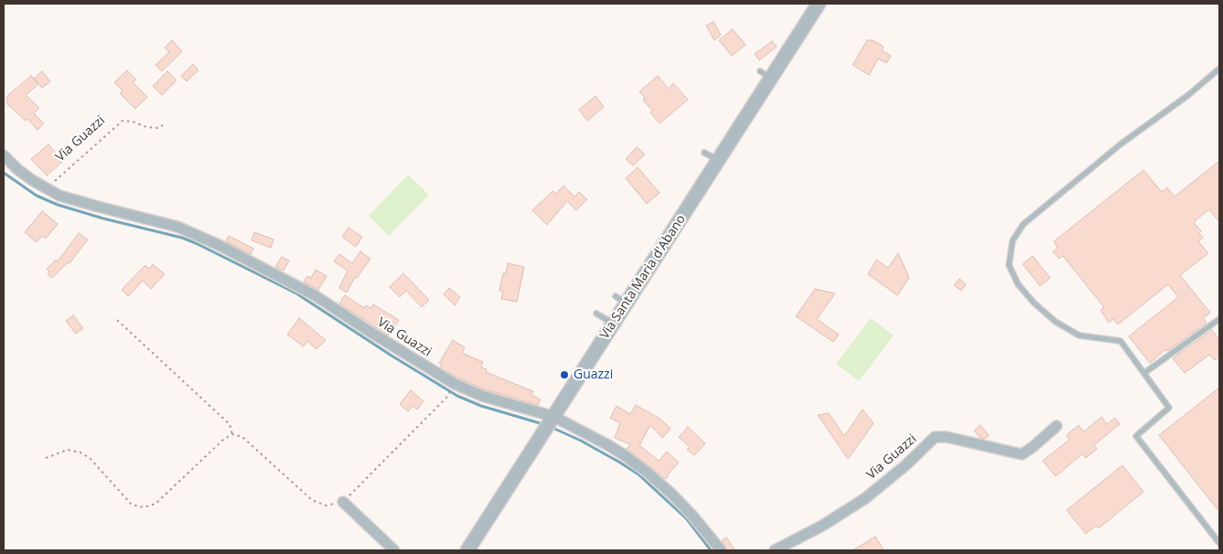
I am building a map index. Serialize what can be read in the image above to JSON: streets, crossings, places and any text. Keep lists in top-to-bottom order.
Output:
{
  "streets": {
    "street": ["Via Guazzi", "Via Santa Maria d'Abano"]
  },
  "crossings": [
    ["Via Guazzi", "Via Santa Maria d'Abano"]
  ],
  "places": ["Guazzi"]
}
